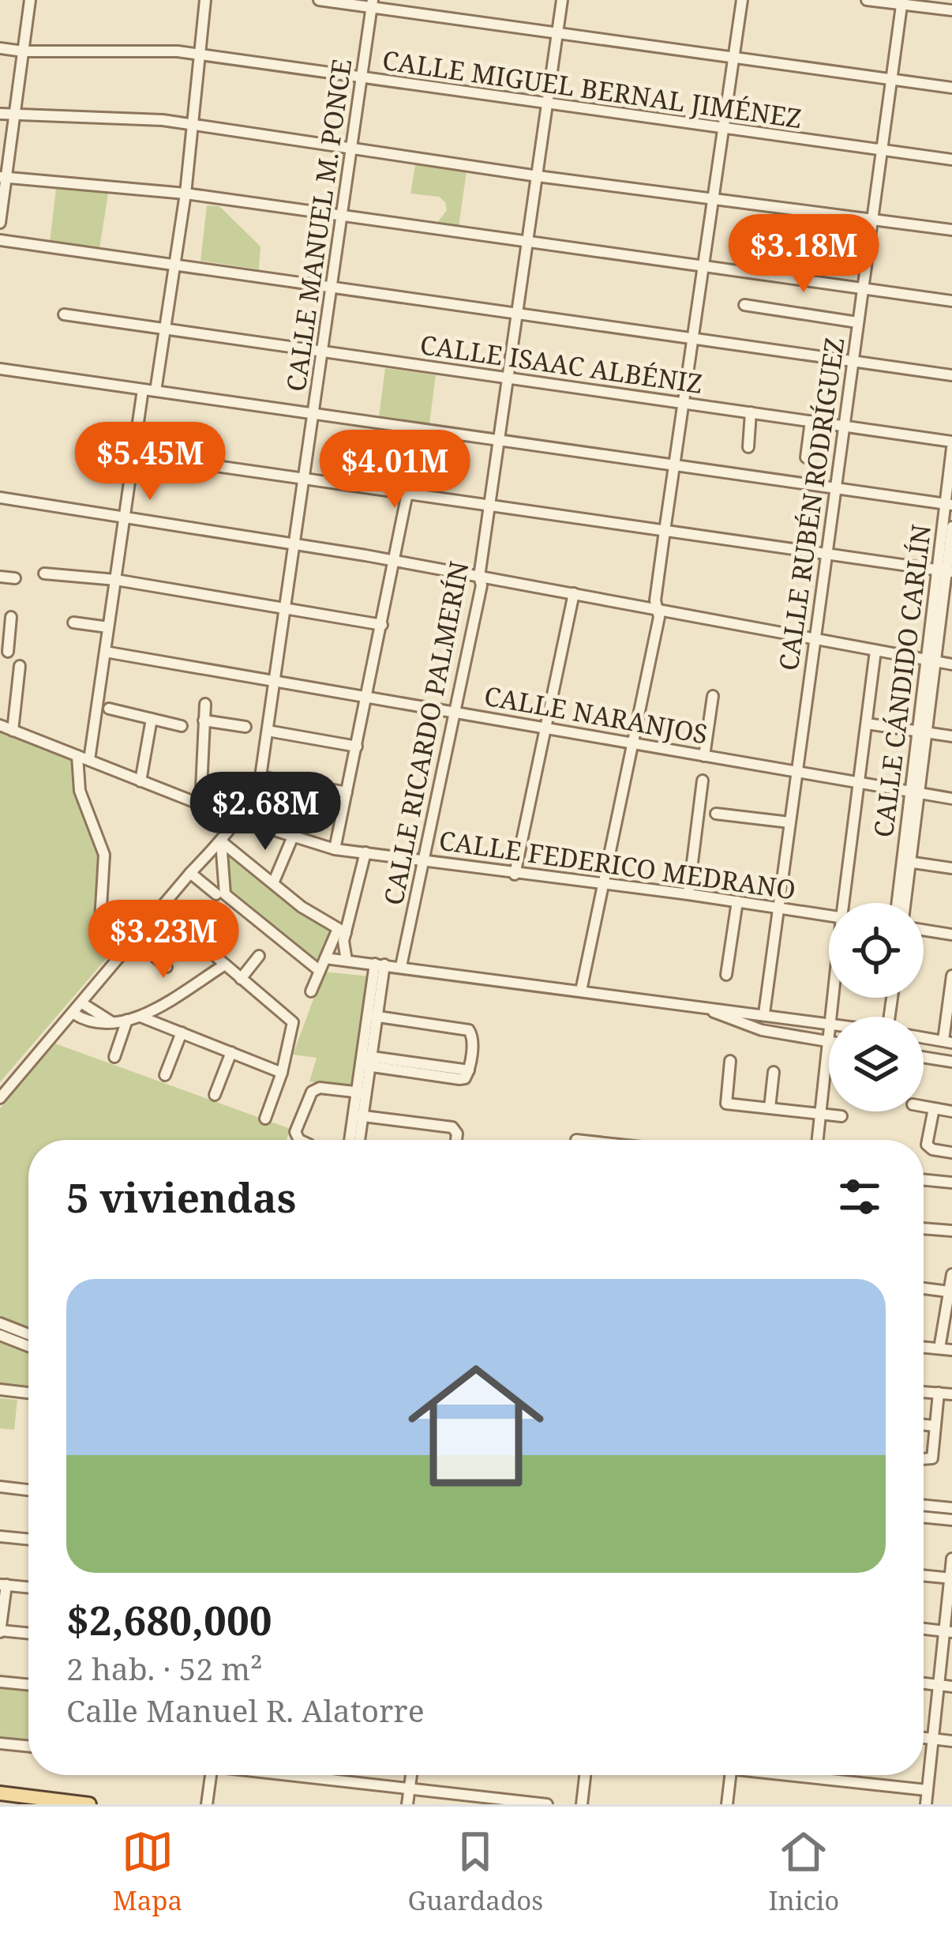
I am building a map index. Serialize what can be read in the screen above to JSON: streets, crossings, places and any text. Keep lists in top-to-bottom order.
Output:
{
  "streets": {
    "street": [
      "CALLE MIGUEL BERNAL JIMÉNEZ",
      "CALLE MANUEL M. PONCE",
      "CALLE ISAAC ALBÉNIZ",
      "CALLE RUBÉN RODRÍGUEZ",
      "CALLE CÁNDIDO CARLÍN",
      "CALLE NARANJOS",
      "CALLE RICARDO PALMERÍN",
      "CALLE FEDERICO MEDRANO"
    ]
  },
  "crossings": [
    ["CALLE MIGUEL BERNAL JIMÉNEZ", "CALLE MANUEL M. PONCE"],
    ["CALLE MIGUEL BERNAL JIMÉNEZ", "CALLE RUBÉN RODRÍGUEZ"],
    ["CALLE MIGUEL BERNAL JIMÉNEZ", "CALLE RICARDO PALMERÍN"],
    ["CALLE MANUEL M. PONCE", "CALLE ISAAC ALBÉNIZ"],
    ["CALLE MANUEL M. PONCE", "CALLE NARANJOS"],
    ["CALLE MANUEL M. PONCE", "CALLE FEDERICO MEDRANO"],
    ["CALLE ISAAC ALBÉNIZ", "CALLE RUBÉN RODRÍGUEZ"],
    ["CALLE ISAAC ALBÉNIZ", "CALLE CÁNDIDO CARLÍN"],
    ["CALLE ISAAC ALBÉNIZ", "CALLE RICARDO PALMERÍN"],
    ["CALLE RUBÉN RODRÍGUEZ", "CALLE NARANJOS"],
    ["CALLE RUBÉN RODRÍGUEZ", "CALLE FEDERICO MEDRANO"],
    ["CALLE CÁNDIDO CARLÍN", "CALLE NARANJOS"],
    ["CALLE NARANJOS", "CALLE RICARDO PALMERÍN"],
    ["CALLE RICARDO PALMERÍN", "CALLE FEDERICO MEDRANO"]
  ],
  "page": {
    "price": [
      "$3.18M",
      "$5.45M",
      "$4.01M",
      "$2.68M",
      "$3.23M"
    ],
    "heading": "5 viviendas",
    "list": [
      {
        "name": "$2,680,000",
        "note": "2 hab. · 52 m² · Calle Manuel R. Alatorre"
      }
    ],
    "tabs": ["Mapa", "Guardados", "Inicio"]
  }
}
